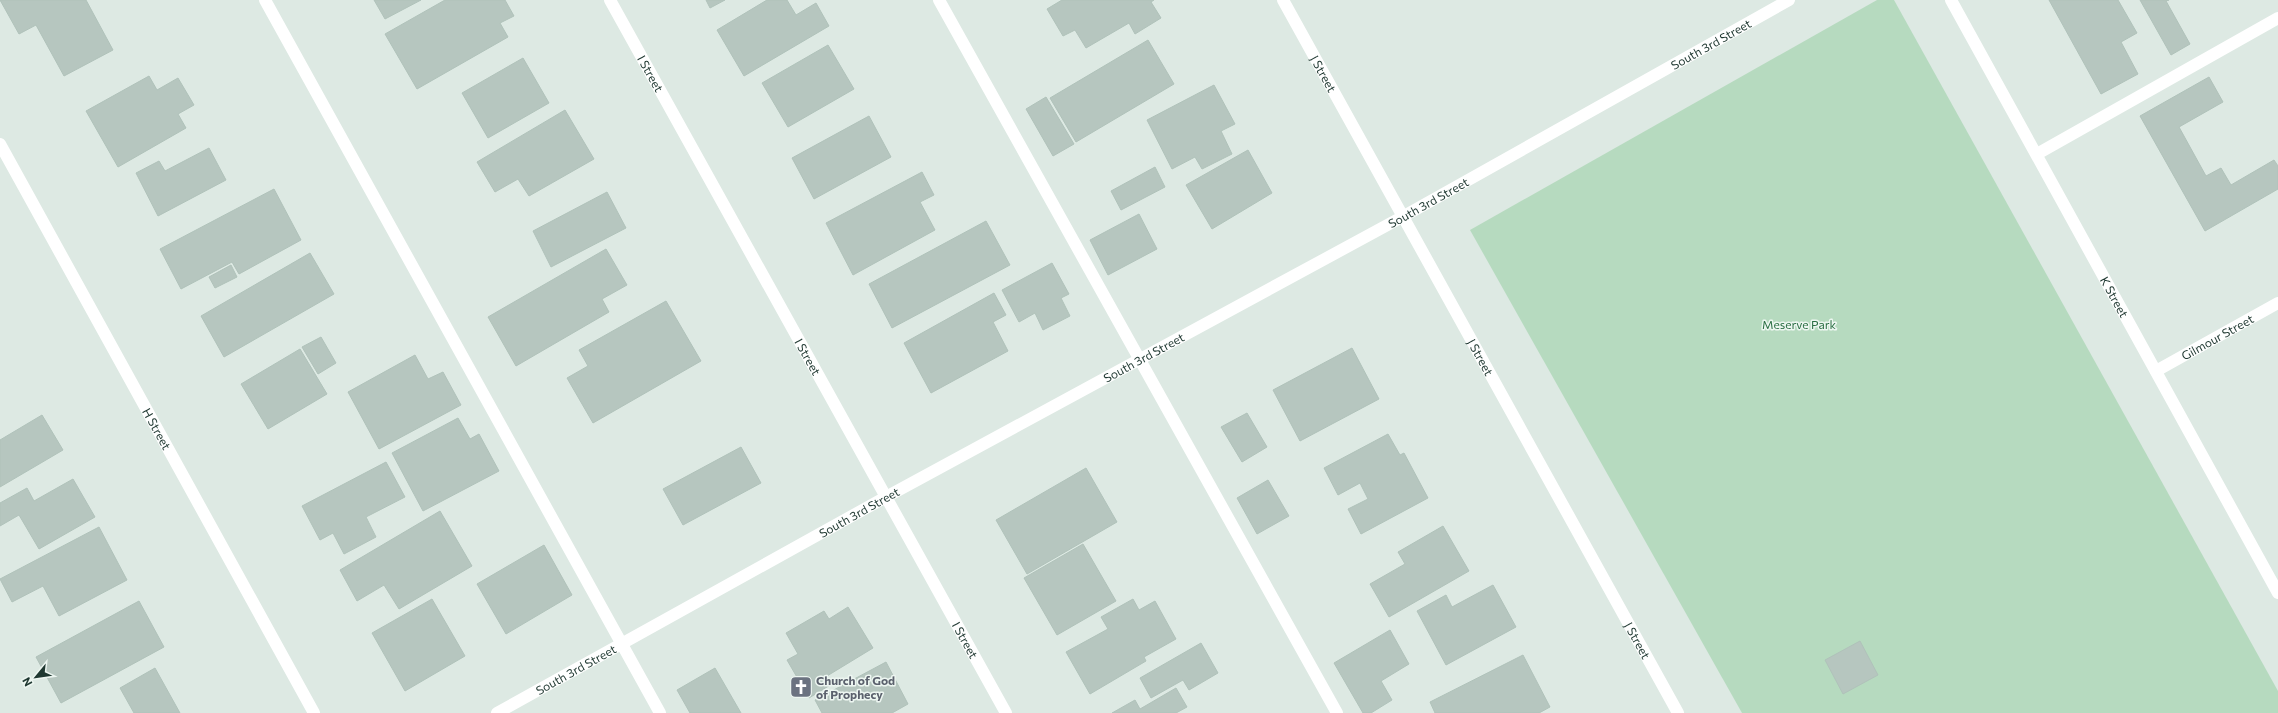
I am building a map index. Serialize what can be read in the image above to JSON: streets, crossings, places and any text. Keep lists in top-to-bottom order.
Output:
{
  "streets": {
    "street": [
      "South 3rd Street",
      "I Street",
      "J Street",
      "K Street",
      "Gilmour Street",
      "H Street"
    ]
  },
  "crossings": [
    ["South 3rd Street", "I Street"],
    ["South 3rd Street", "J Street"],
    ["K Street", "Gilmour Street"]
  ],
  "parks": ["Meserve Park"],
  "places": {
    "church": ["Church of God of Prophecy"]
  },
  "north": "bottom left"
}
